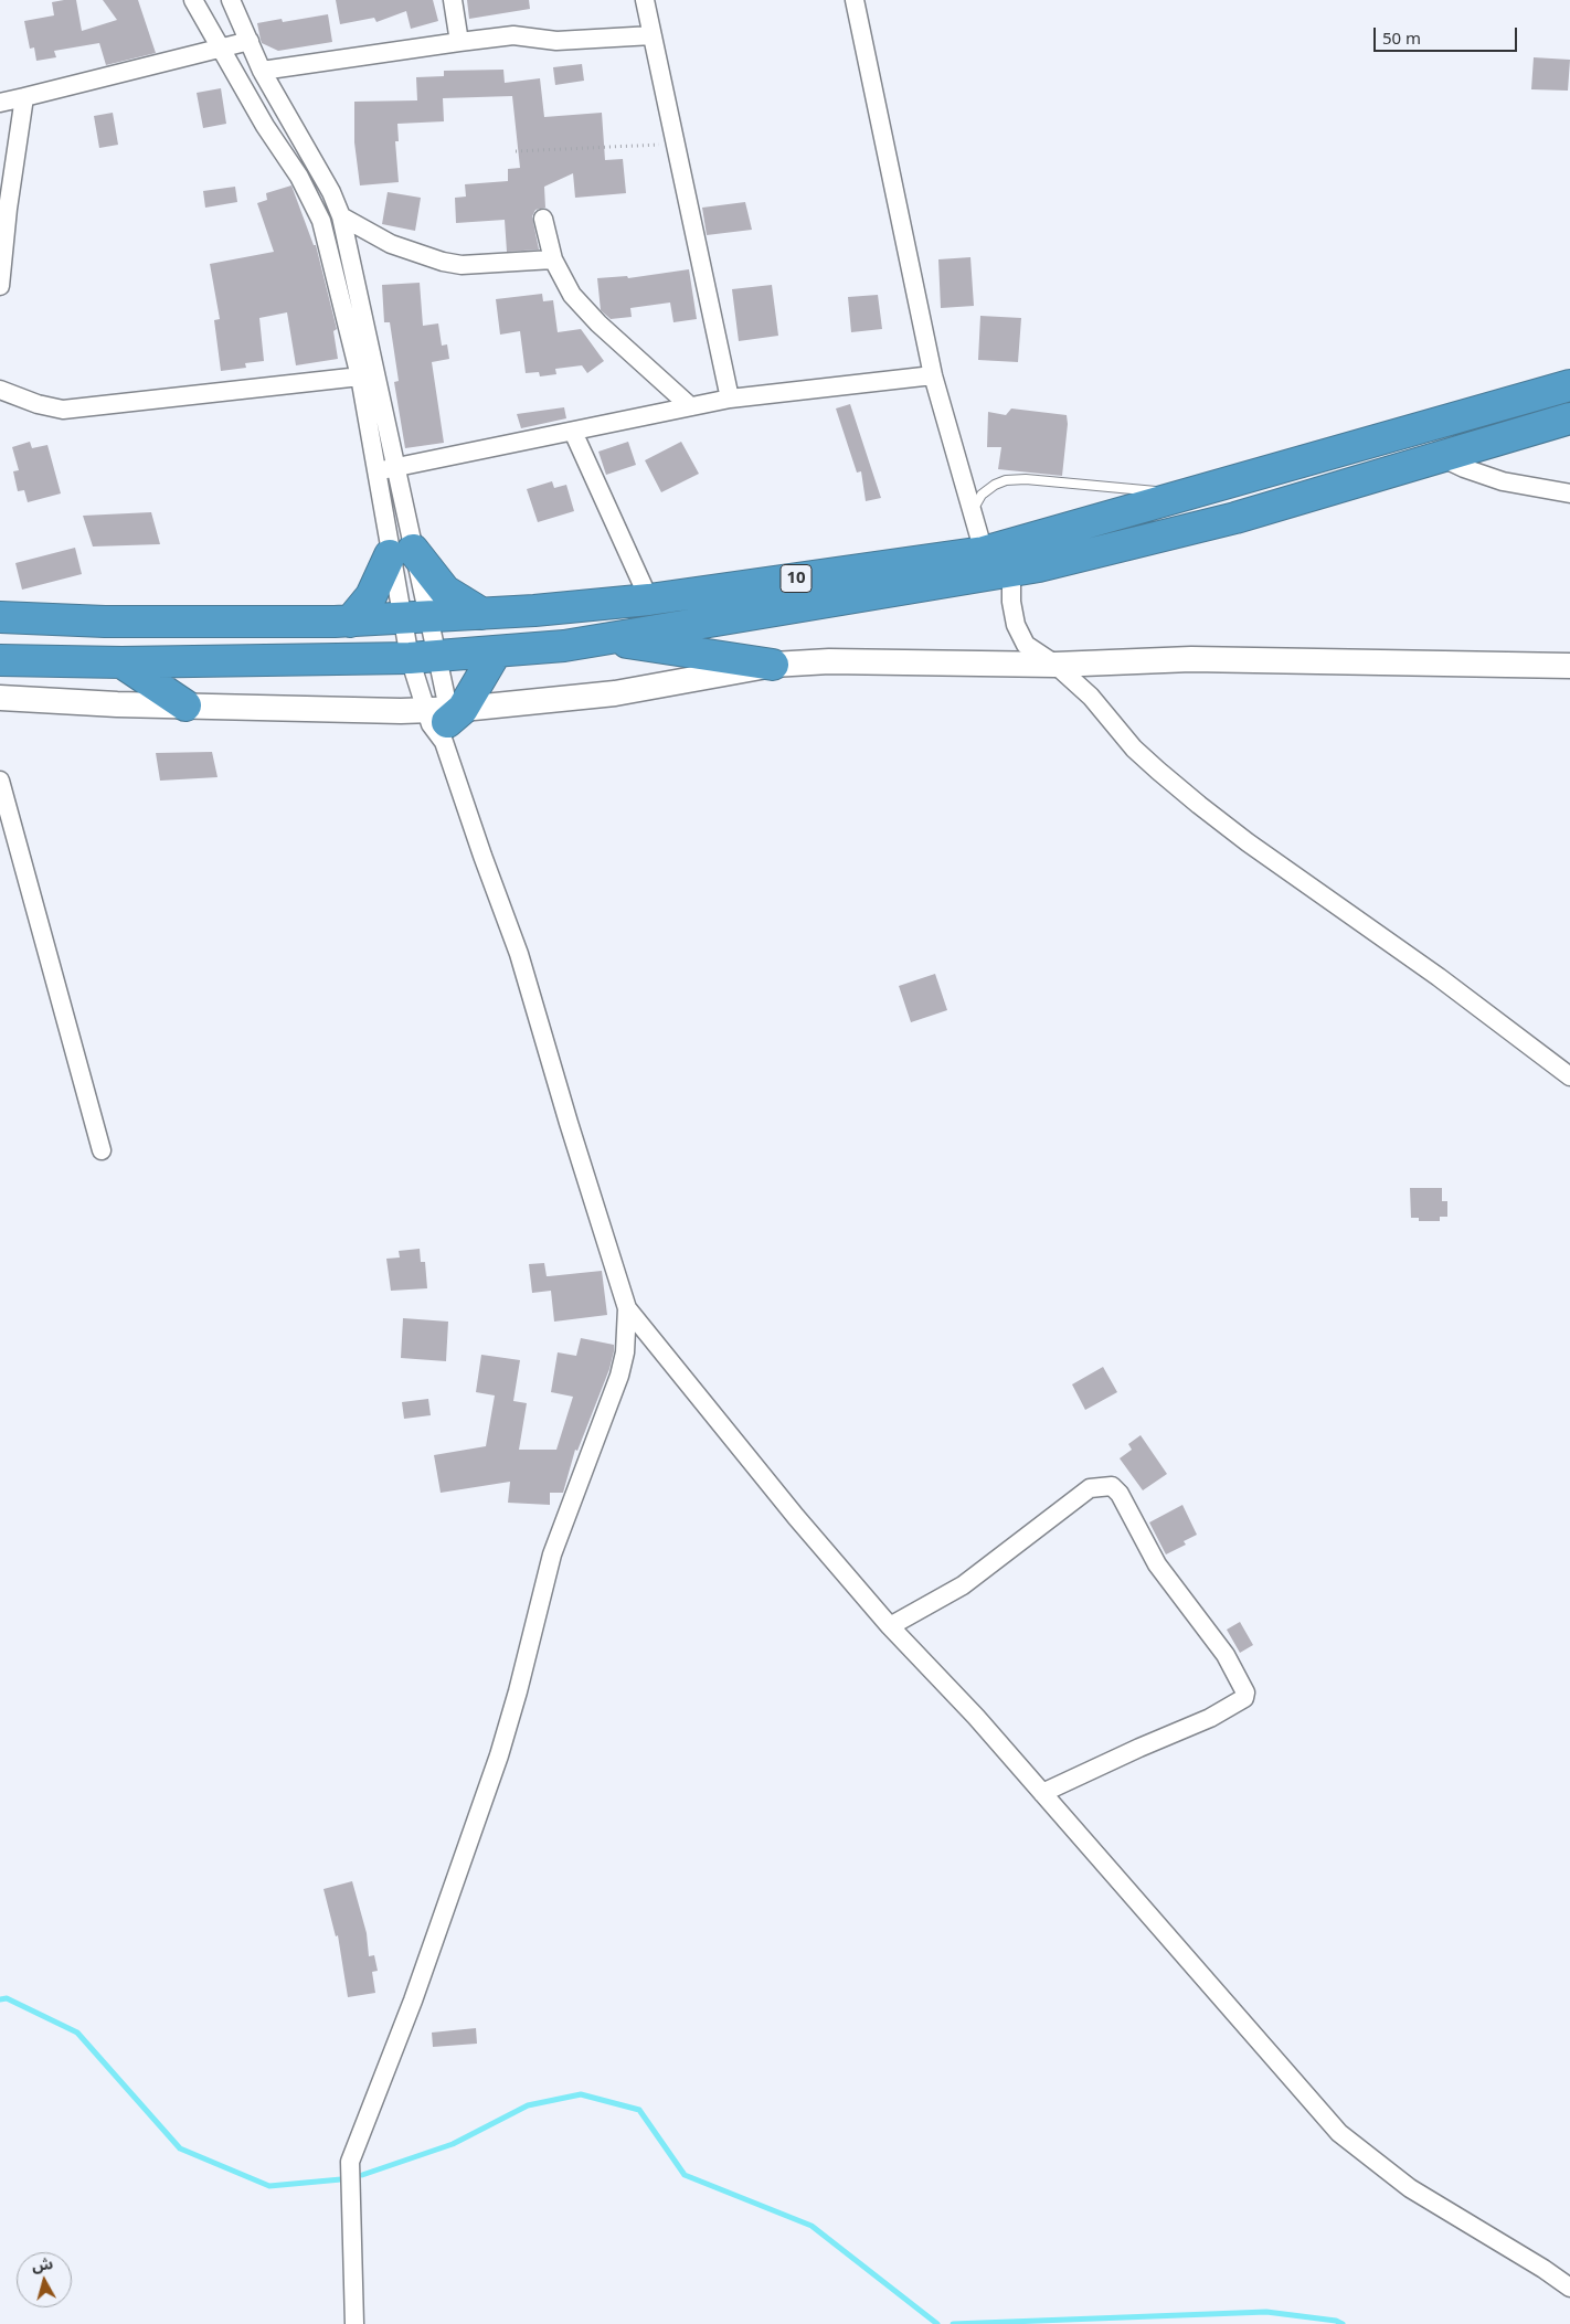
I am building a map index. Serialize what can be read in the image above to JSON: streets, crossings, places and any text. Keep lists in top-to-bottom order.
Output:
{
  "streets": {
    "highway": ["10"]
  },
  "scale_bar": "50 m",
  "north": "top"
}
